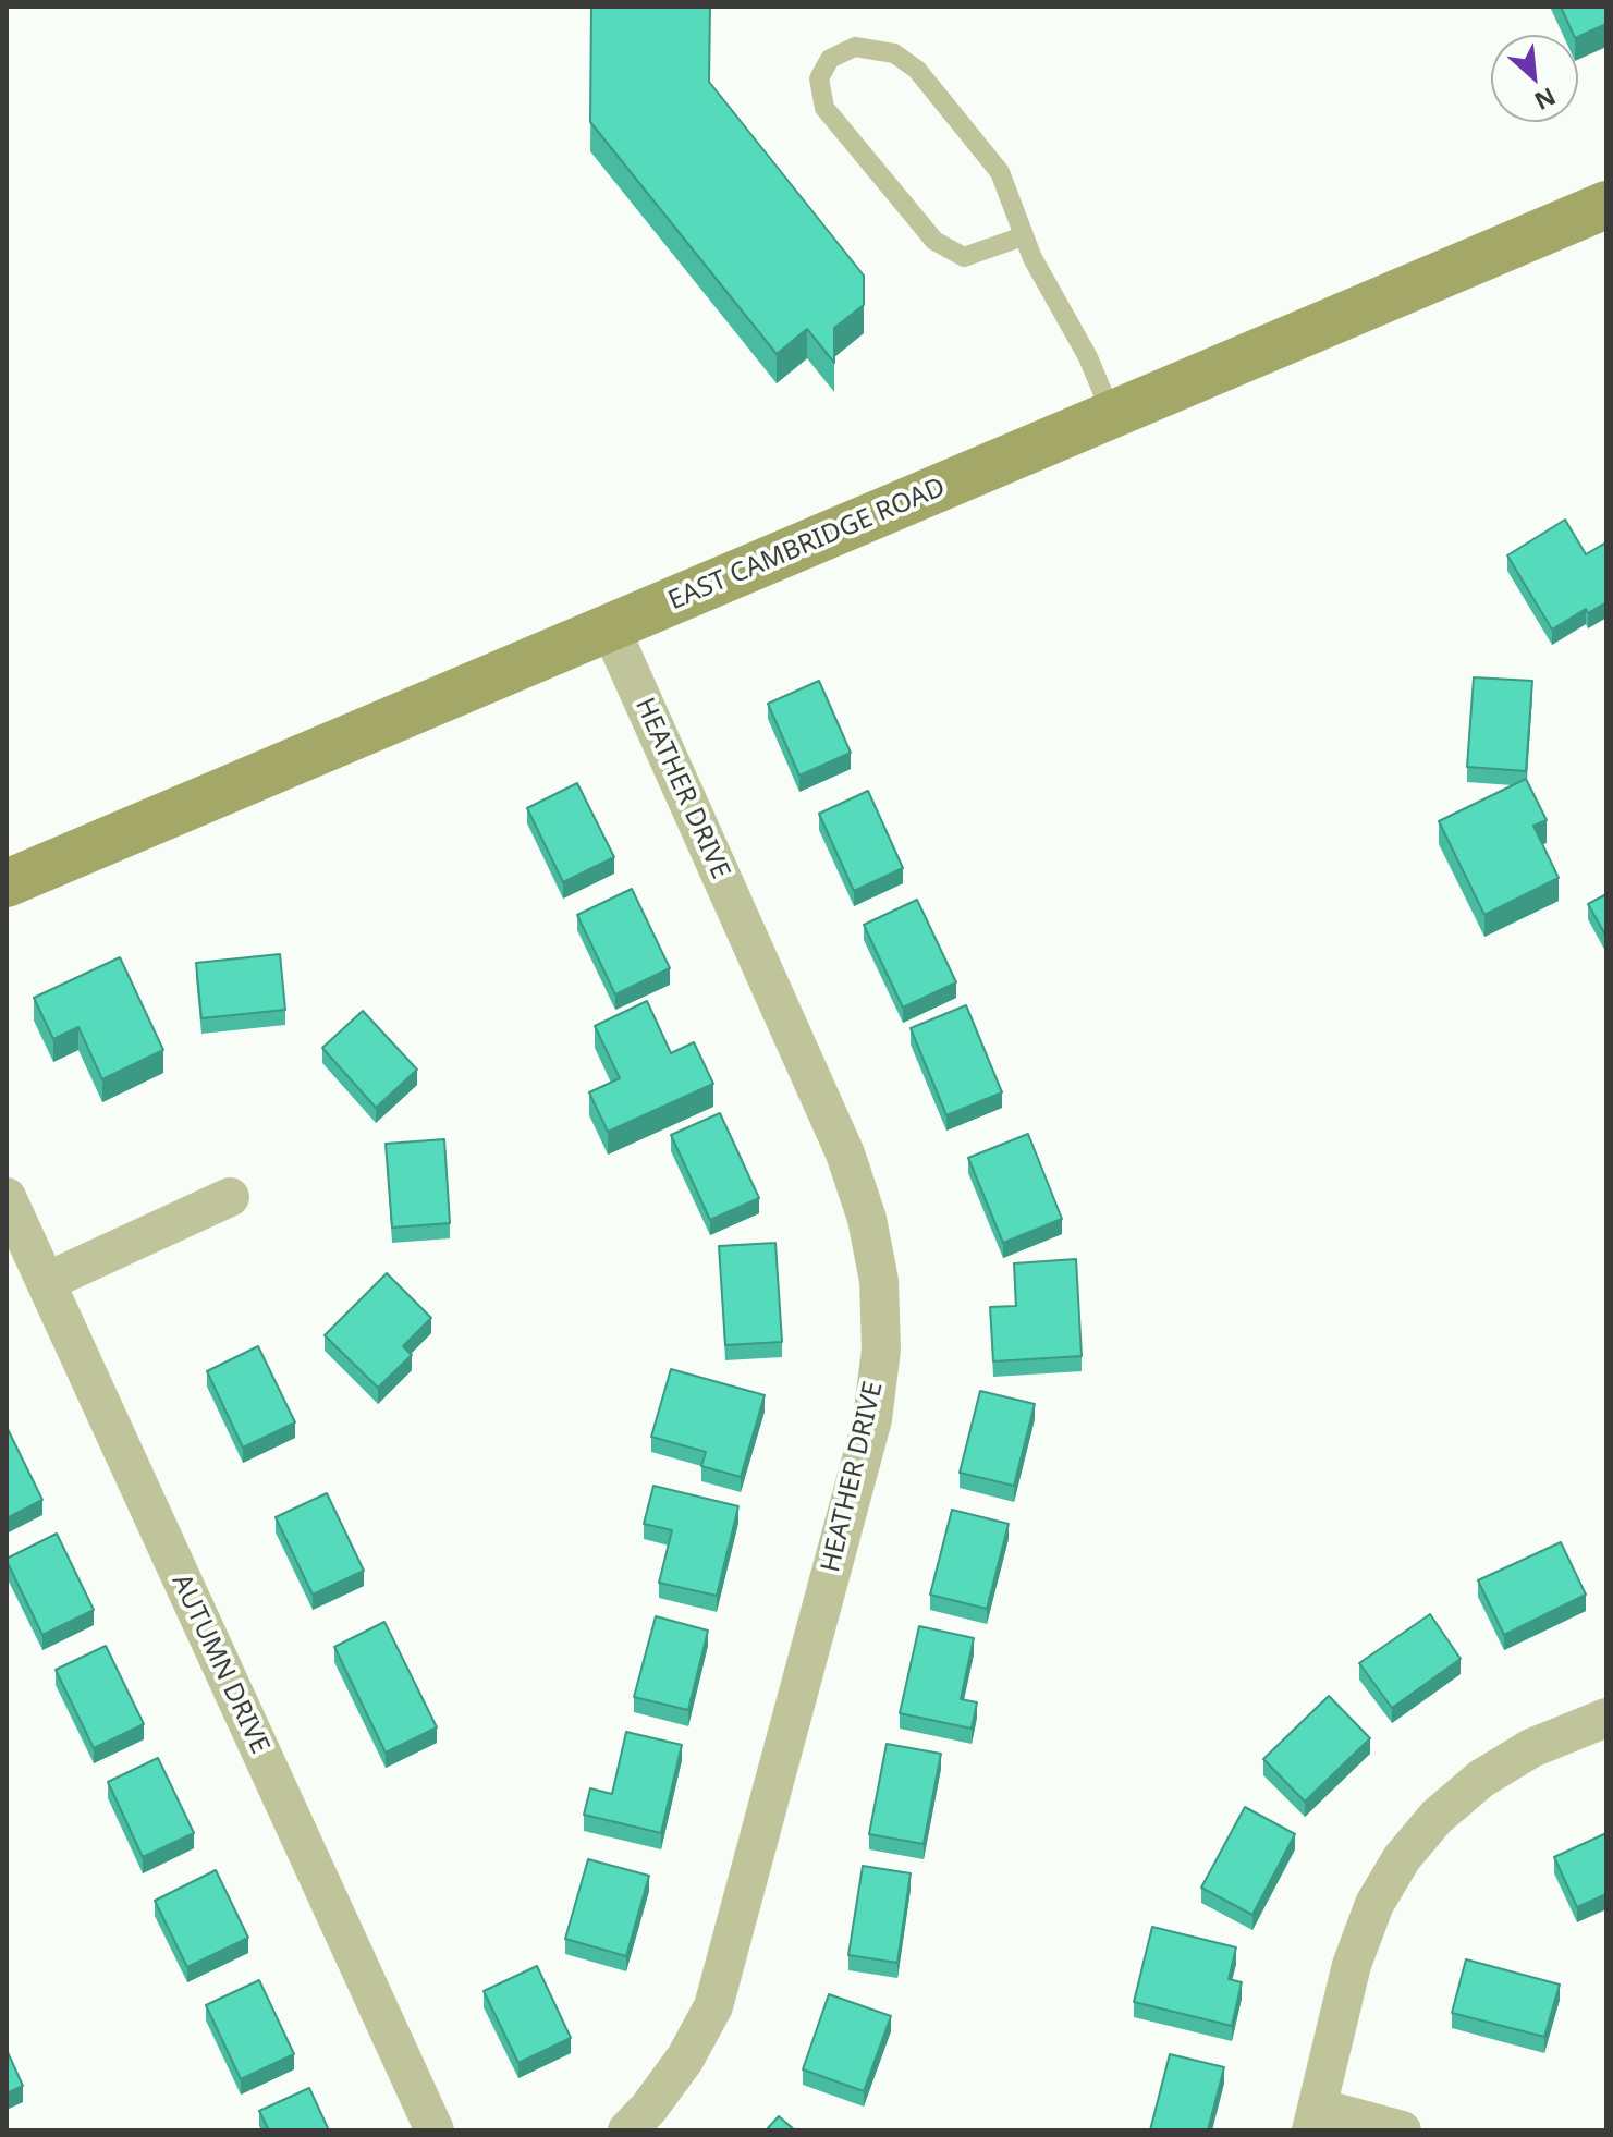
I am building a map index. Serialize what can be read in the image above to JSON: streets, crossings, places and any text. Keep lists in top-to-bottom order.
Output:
{
  "streets": {
    "street": ["EAST CAMBRIDGE ROAD", "HEATHER DRIVE", "AUTUMN DRIVE"]
  },
  "crossings": [
    ["EAST CAMBRIDGE ROAD", "HEATHER DRIVE"]
  ],
  "north": "bottom right"
}
